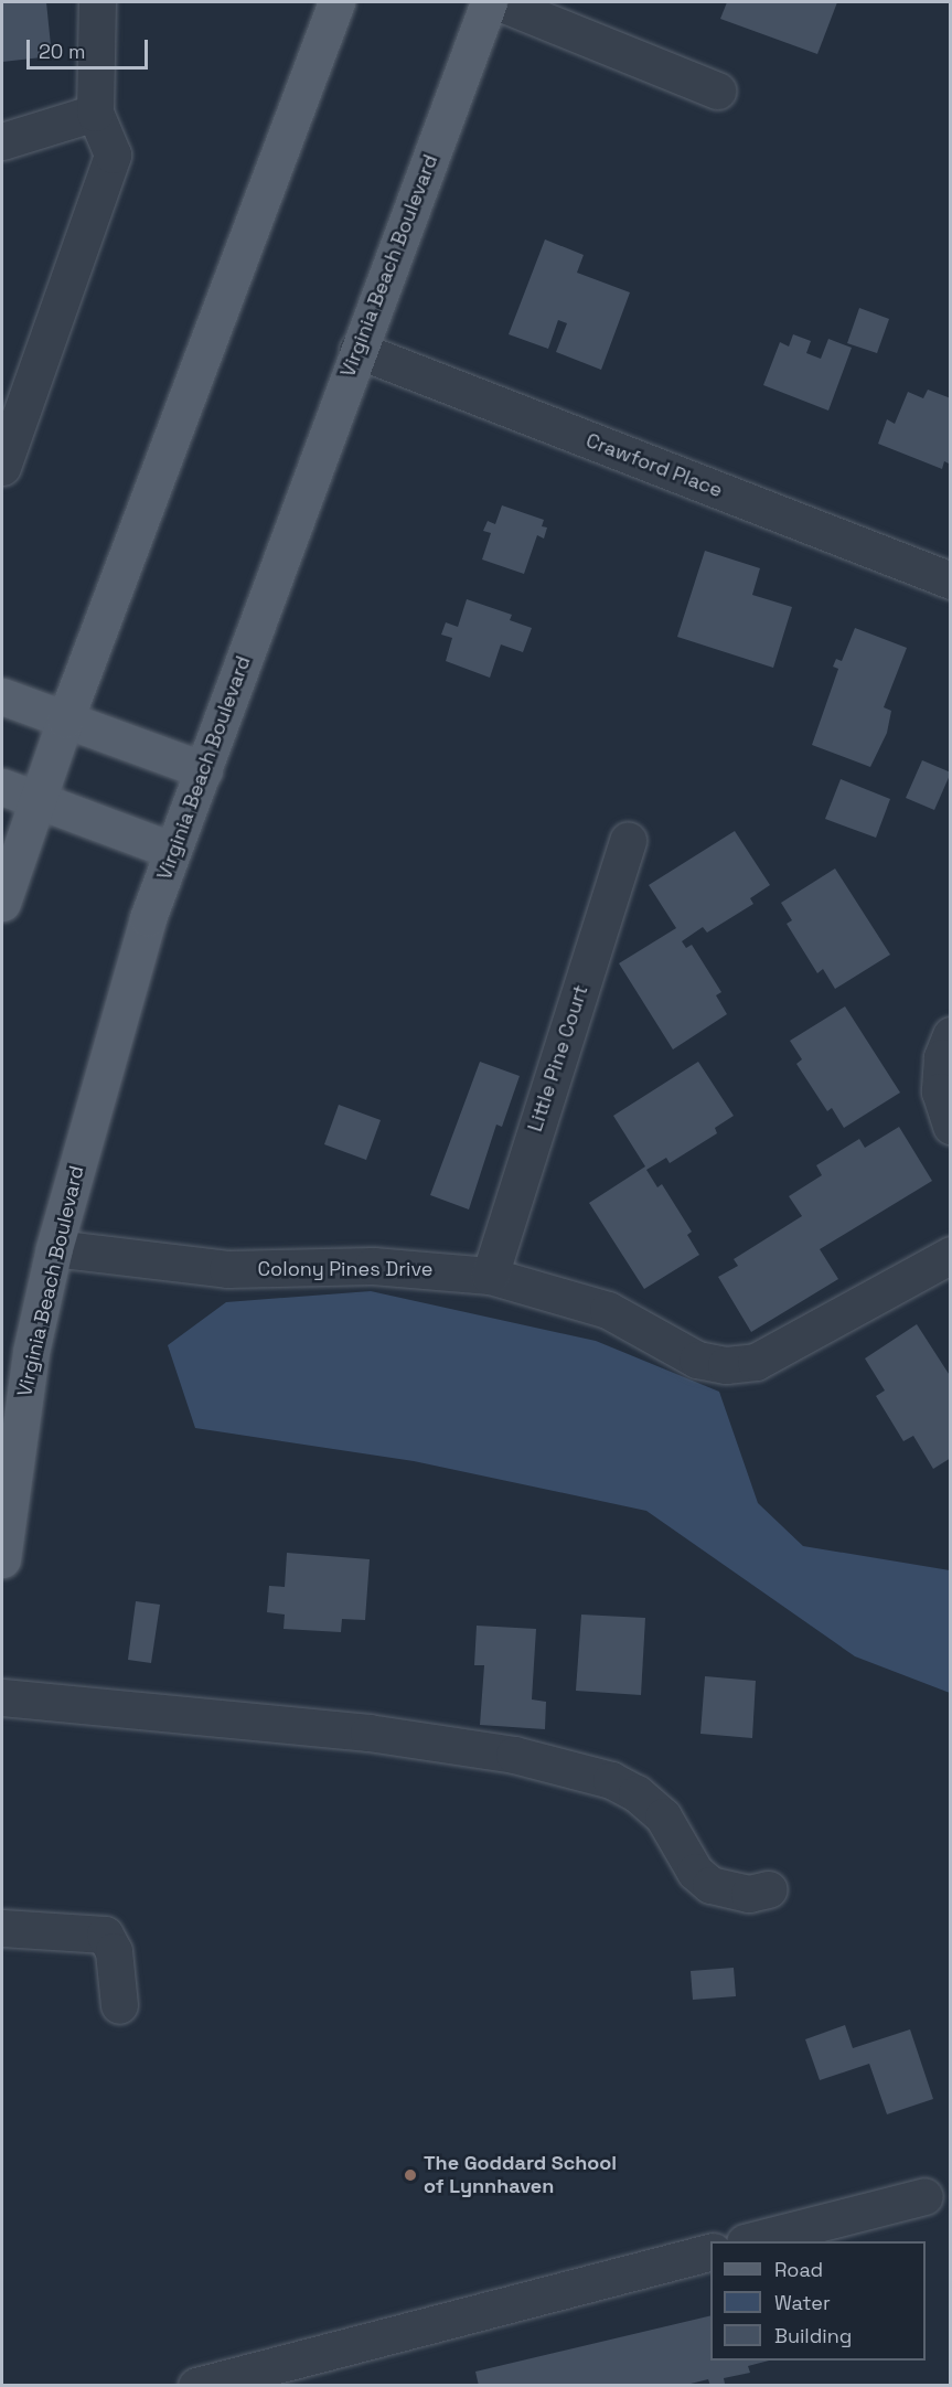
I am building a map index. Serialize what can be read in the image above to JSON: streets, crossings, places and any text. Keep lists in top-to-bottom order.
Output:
{
  "streets": {
    "main road": ["Virginia Beach Boulevard"],
    "street": ["Crawford Place", "Little Pine Court", "Colony Pines Drive"]
  },
  "crossings": [
    ["Virginia Beach Boulevard", "Crawford Place"],
    ["Virginia Beach Boulevard", "Colony Pines Drive"],
    ["Little Pine Court", "Colony Pines Drive"]
  ],
  "places": ["The Goddard School of Lynnhaven"],
  "legend": ["Road", "Water", "Building"],
  "scale_bar": "20 m"
}
